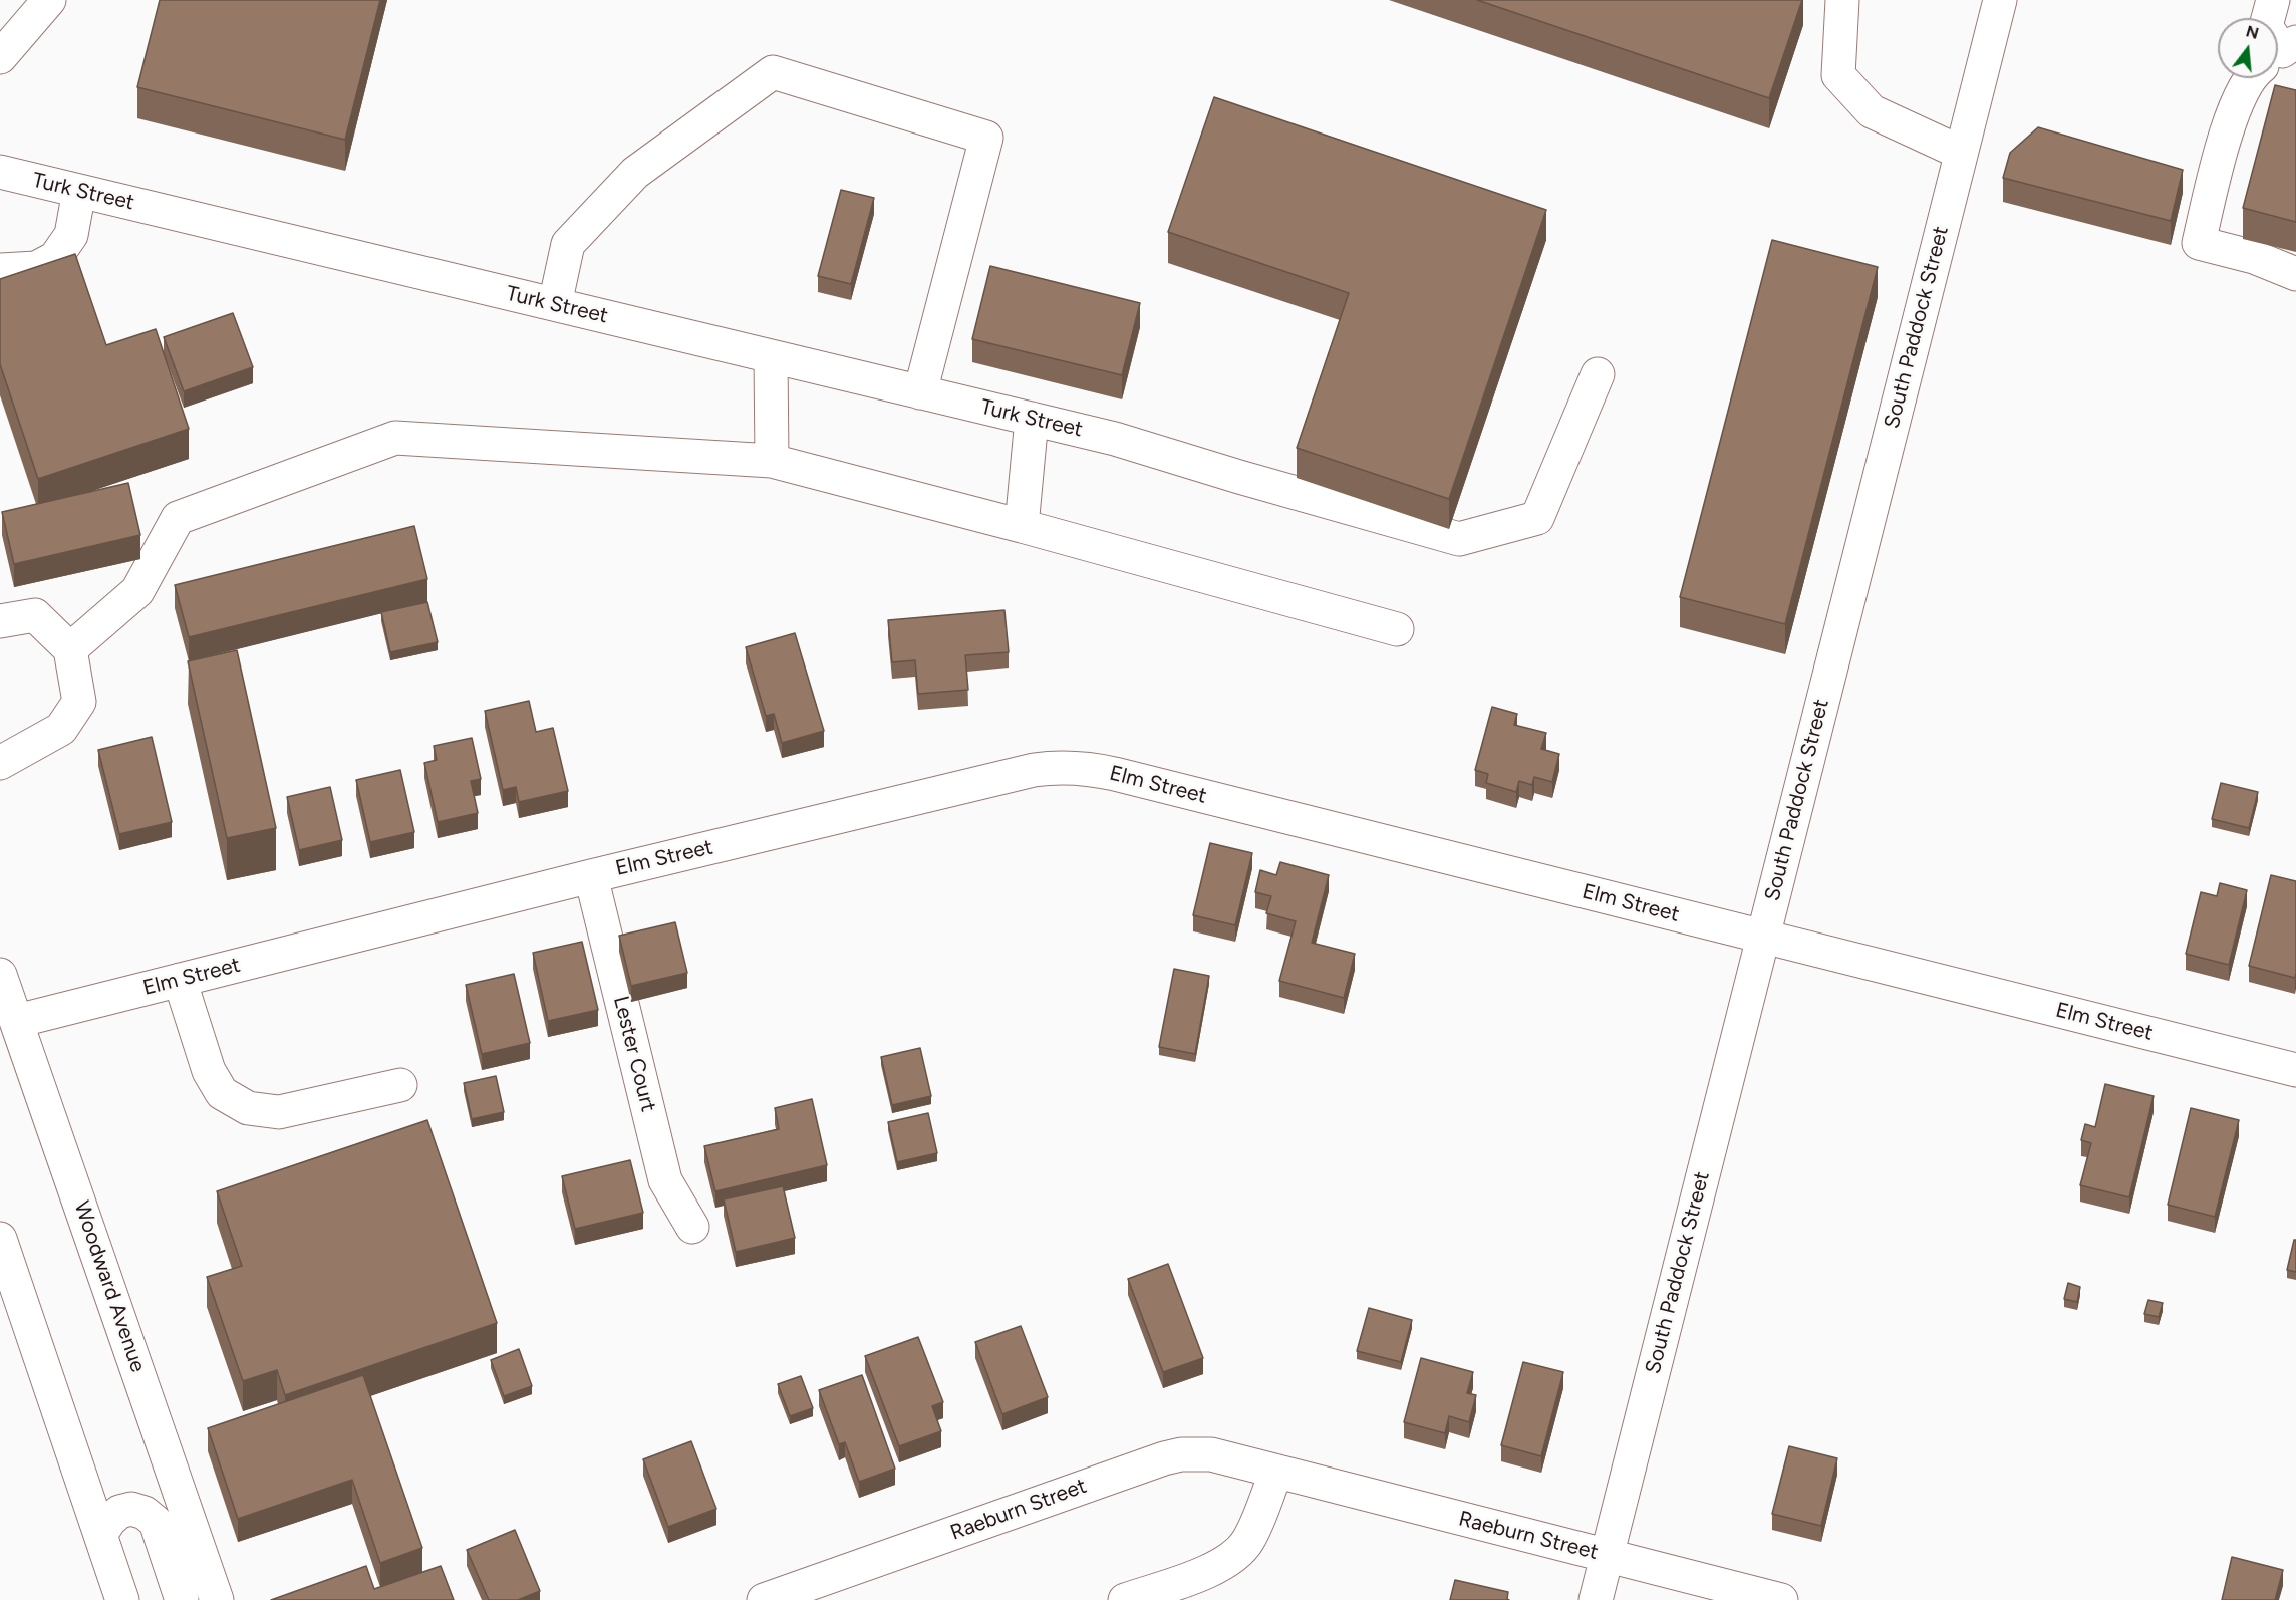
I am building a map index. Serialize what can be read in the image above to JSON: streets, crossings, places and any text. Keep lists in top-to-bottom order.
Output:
{
  "streets": {
    "street": [
      "Turk Street",
      "South Paddock Street",
      "Elm Street",
      "Lester Court",
      "Woodward Avenue",
      "Raeburn Street"
    ]
  },
  "crossings": [
    ["South Paddock Street", "Elm Street"],
    ["South Paddock Street", "Raeburn Street"],
    ["Elm Street", "Lester Court"],
    ["Elm Street", "Woodward Avenue"]
  ],
  "north": "top"
}
